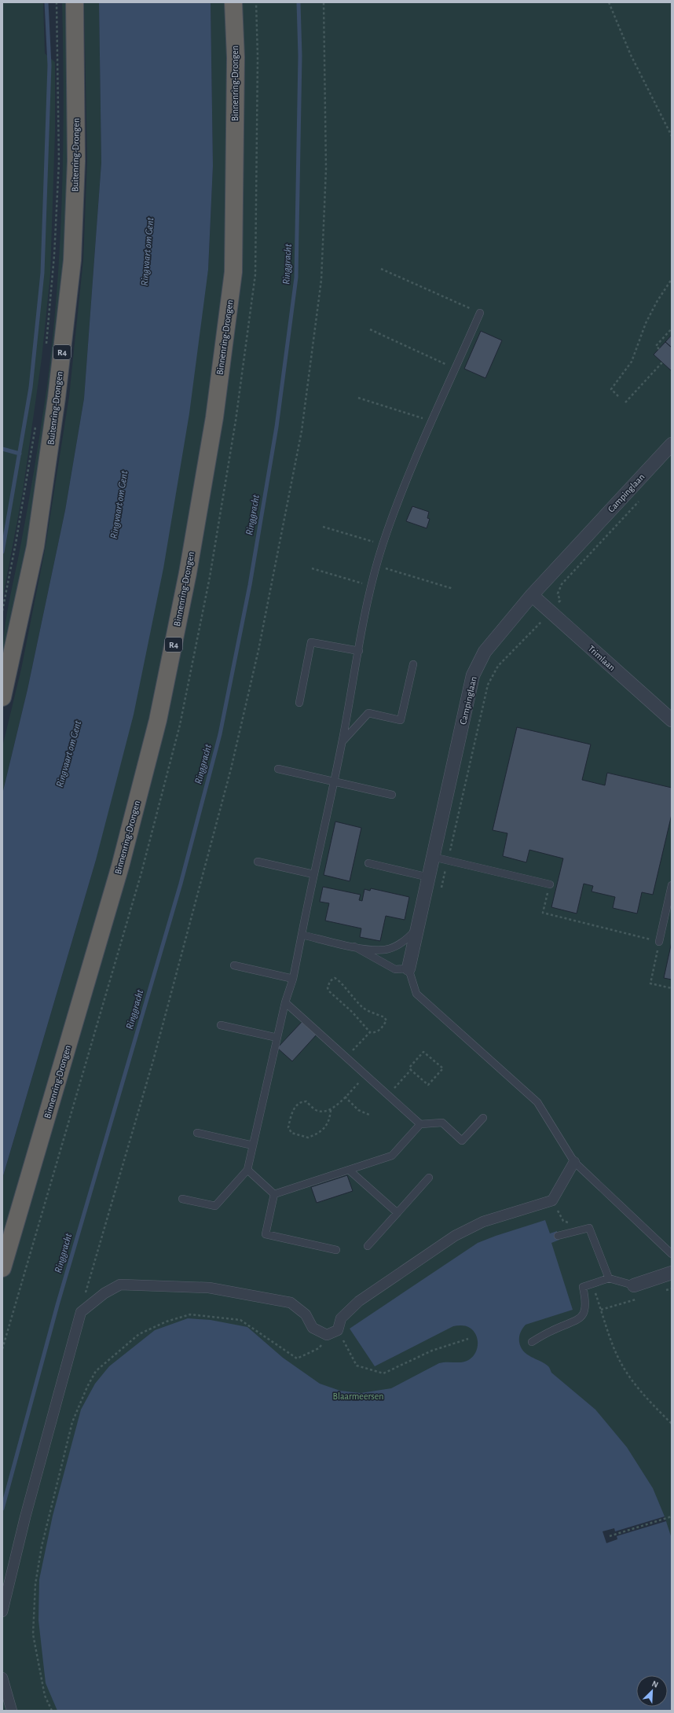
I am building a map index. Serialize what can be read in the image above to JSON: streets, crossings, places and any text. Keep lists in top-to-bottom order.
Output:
{
  "streets": {
    "highway": ["Binnenring-Drongen", "Buitenring-Drongen", "R4"],
    "street": ["Campinglaan", "Trimlaan"]
  },
  "crossings": [
    ["Campinglaan", "Trimlaan"]
  ],
  "water": ["Ringvaart om Gent", "Ringgracht"],
  "parks": ["Blaarmeersen"],
  "north": "top right"
}
